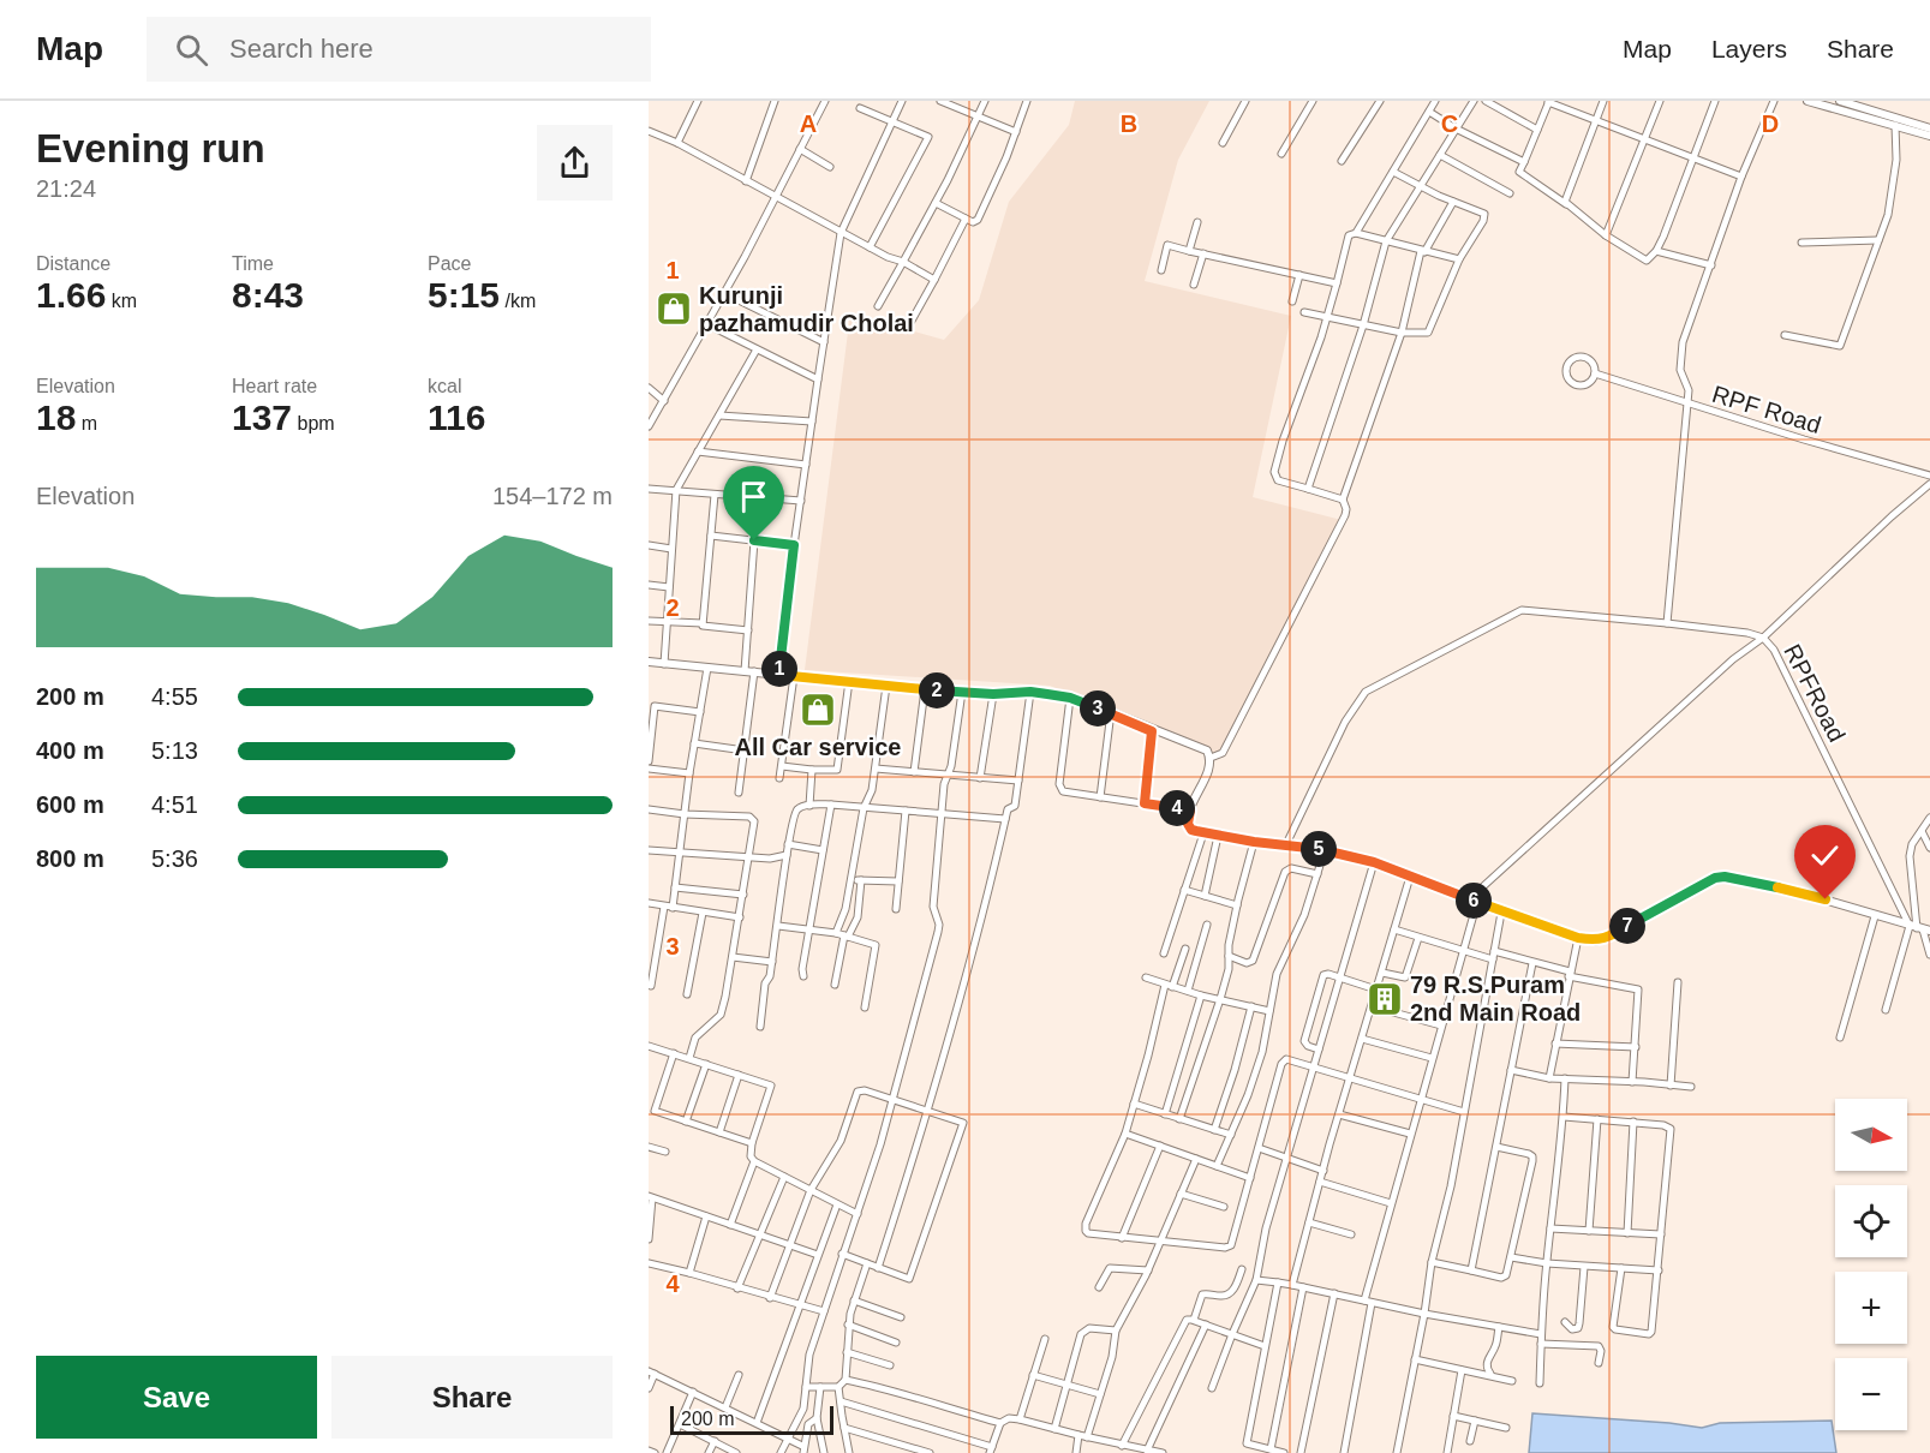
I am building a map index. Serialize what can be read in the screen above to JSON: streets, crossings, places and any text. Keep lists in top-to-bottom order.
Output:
{
  "streets": {
    "street": ["RPF Road", "RPFRoad"]
  },
  "places": {
    "shop": ["Kurunji pazhamudir Cholai", "All Car service"],
    "building": ["79 R.S.Puram 2nd Main Road"]
  },
  "scale_bar": "200 m",
  "north": "right",
  "page": {
    "header": "Map",
    "search": "Search here",
    "nav": ["Map", "Layers", "Share"],
    "heading": ["Evening run", "21:24"],
    "stats": [
      ["Distance", "1.66 km"],
      ["Time", "8:43"],
      ["Pace", "5:15 /km"],
      ["Elevation", "18 m"],
      ["Heart rate", "137 bpm"],
      ["kcal", "116"]
    ],
    "chart": ["Elevation", "154–172 m"],
    "pins": [
      "1",
      "2",
      "3",
      "4",
      "5",
      "6",
      "7"
    ],
    "list": [
      {
        "name": "200 m",
        "note": "4:55"
      },
      {
        "name": "400 m",
        "note": "5:13"
      },
      {
        "name": "600 m",
        "note": "4:51"
      },
      {
        "name": "800 m",
        "note": "5:36"
      }
    ],
    "map_buttons": ["+", "−"],
    "buttons": ["Save", "Share"],
    "scale": "200 m"
  },
  "grid": {
    "columns": [
      "A",
      "B",
      "C",
      "D"
    ],
    "rows": [
      "1",
      "2",
      "3",
      "4"
    ]
  }
}
